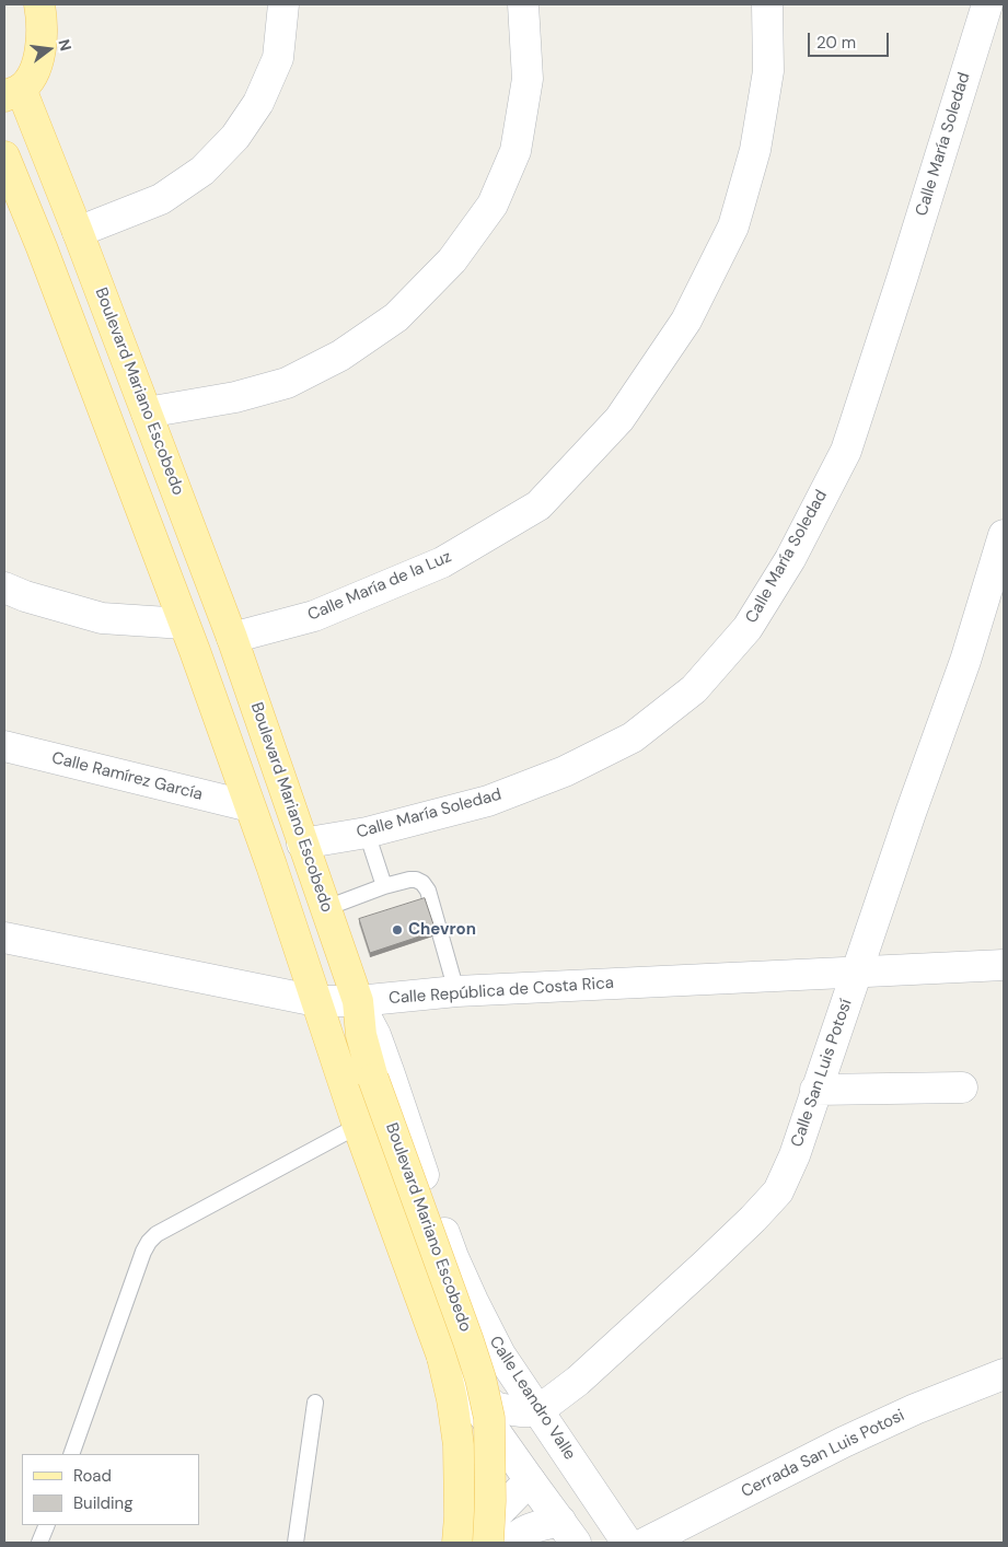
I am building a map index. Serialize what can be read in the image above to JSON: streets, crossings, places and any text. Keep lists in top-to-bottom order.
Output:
{
  "streets": {
    "main road": ["Boulevard Mariano Escobedo"],
    "street": [
      "Calle María Soledad",
      "Calle María de la Luz",
      "Calle Ramírez García",
      "Calle República de Costa Rica",
      "Calle San Luis Potosí",
      "Calle Leandro Valle",
      "Cerrada San Luis Potosi"
    ]
  },
  "crossings": [
    ["Calle María Soledad", "Boulevard Mariano Escobedo"],
    ["Boulevard Mariano Escobedo", "Calle María de la Luz"],
    ["Boulevard Mariano Escobedo", "Calle Ramírez García"],
    ["Boulevard Mariano Escobedo", "Calle República de Costa Rica"],
    ["Boulevard Mariano Escobedo", "Calle Leandro Valle"],
    ["Calle República de Costa Rica", "Calle San Luis Potosí"],
    ["Calle República de Costa Rica", "Calle Leandro Valle"],
    ["Calle San Luis Potosí", "Calle Leandro Valle"]
  ],
  "places": ["Chevron"],
  "legend": ["Road", "Building"],
  "scale_bar": "20 m",
  "north": "right"
}
